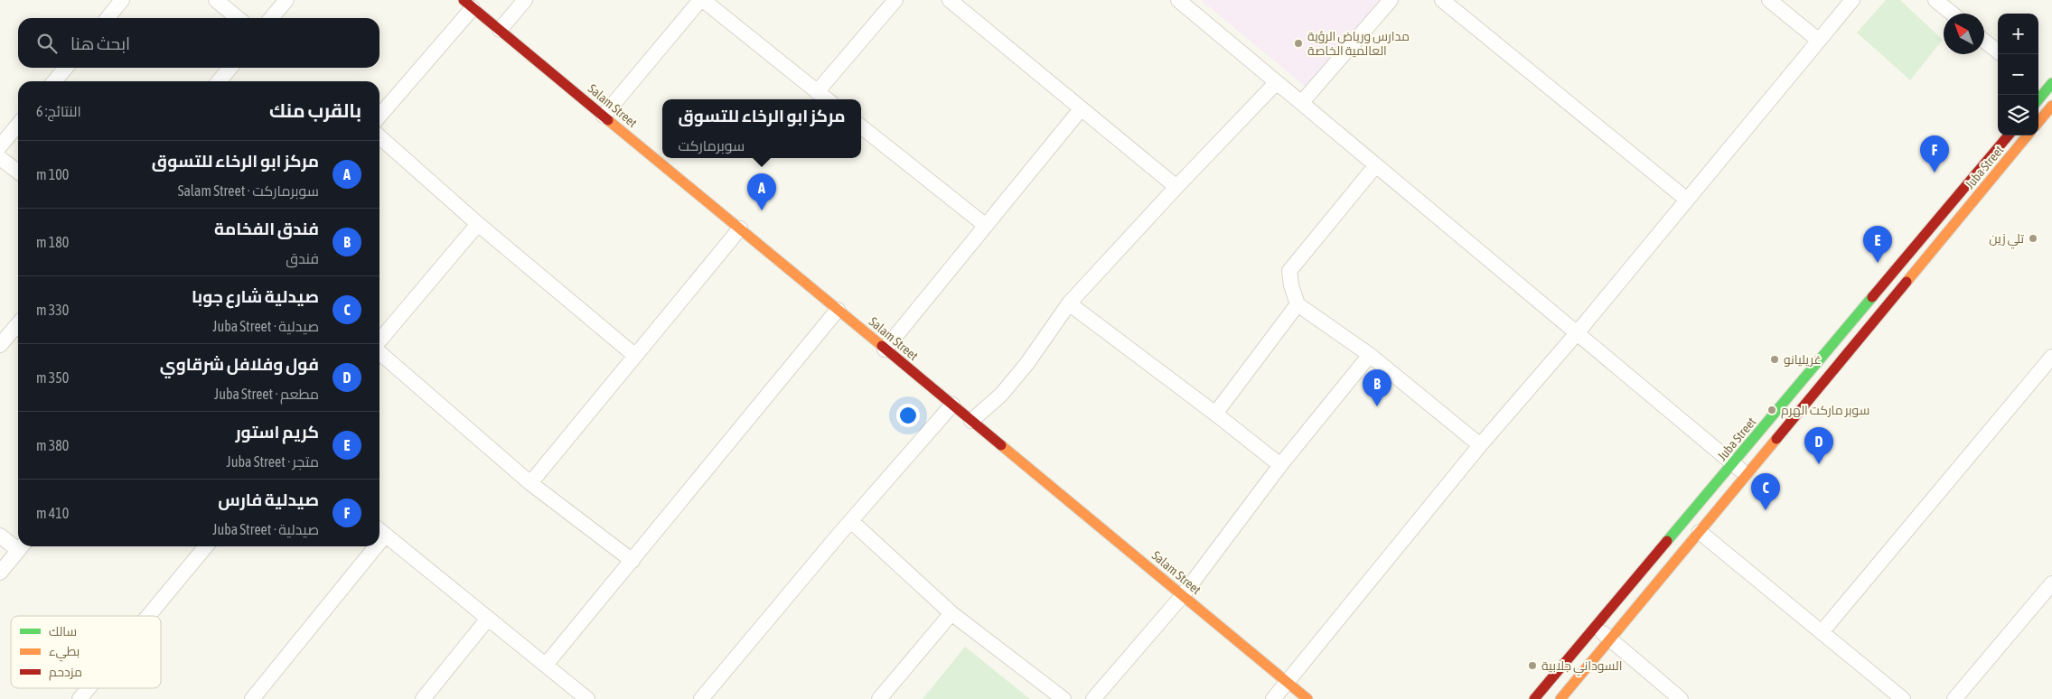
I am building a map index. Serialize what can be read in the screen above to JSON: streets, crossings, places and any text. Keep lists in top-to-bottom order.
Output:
{
  "streets": {
    "street": ["Salam Street", "Juba Street"]
  },
  "places": [
    "مدارس ورياض الرؤية العالمية الخاصة",
    "تلي زين",
    "غريليانو",
    "سوبر ماركت الهرم",
    "السوداني جلابية"
  ],
  "legend": ["سالك", "بطيء", "مزدحم"],
  "north": "top left",
  "page": {
    "map_buttons": ["+", "−"],
    "search": "ابحث هنا",
    "heading": ["بالقرب منك", "النتائج: 6"],
    "popup": ["مركز ابو الرخاء للتسوق", "سوبرماركت"],
    "pins": [
      "F",
      "A",
      "E",
      "B",
      "D",
      "C"
    ],
    "list": [
      {
        "mark": "A",
        "name": "مركز ابو الرخاء للتسوق",
        "note": "سوبرماركت · Salam Street",
        "value": "100 m"
      },
      {
        "mark": "B",
        "name": "فندق الفخامة",
        "note": "فندق",
        "value": "180 m"
      },
      {
        "mark": "C",
        "name": "صيدلية شارع جوبا",
        "note": "صيدلية · Juba Street",
        "value": "330 m"
      },
      {
        "mark": "D",
        "name": "فول وفلافل شرقاوي",
        "note": "مطعم · Juba Street",
        "value": "350 m"
      },
      {
        "mark": "E",
        "name": "كريم استور",
        "note": "متجر · Juba Street",
        "value": "380 m"
      },
      {
        "mark": "F",
        "name": "صيدلية فارس",
        "note": "صيدلية · Juba Street",
        "value": "410 m"
      }
    ]
  }
}
